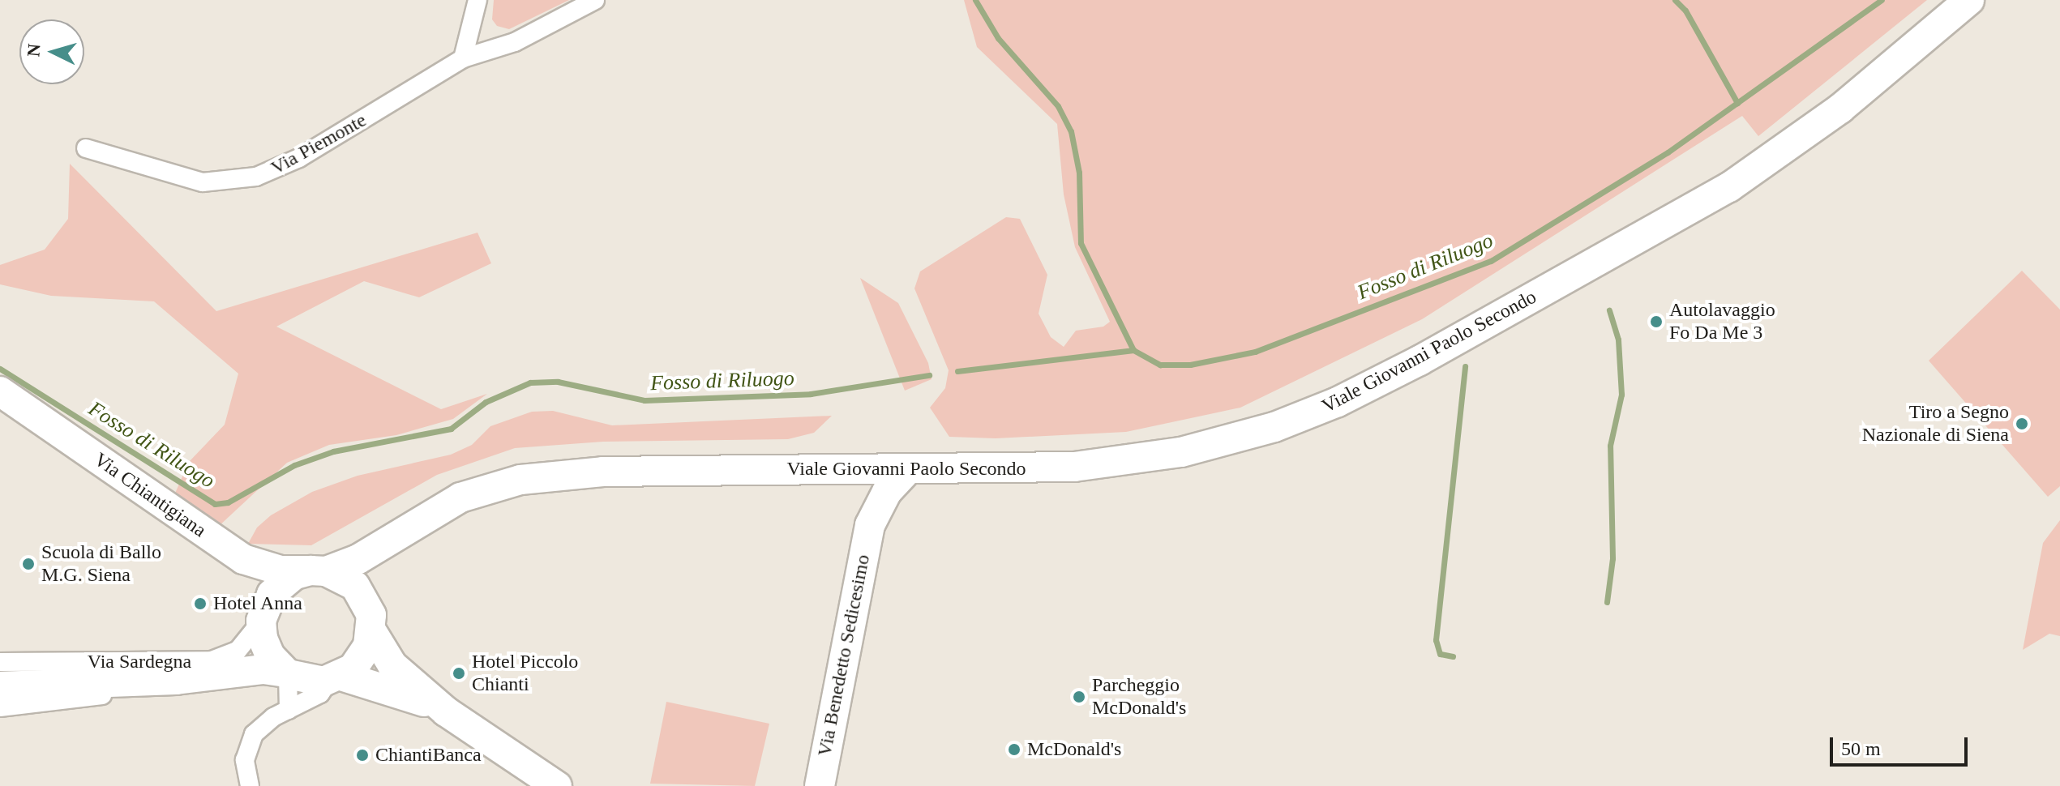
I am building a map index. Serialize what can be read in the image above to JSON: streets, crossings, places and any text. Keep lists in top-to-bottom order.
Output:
{
  "streets": {
    "main road": ["Viale Giovanni Paolo Secondo", "Via Chiantigiana", "Via Benedetto Sedicesimo"],
    "street": ["Via Piemonte", "Via Sardegna"]
  },
  "crossings": [
    ["Viale Giovanni Paolo Secondo", "Via Chiantigiana"],
    ["Viale Giovanni Paolo Secondo", "Via Benedetto Sedicesimo"],
    ["Viale Giovanni Paolo Secondo", "Via Sardegna"],
    ["Via Chiantigiana", "Via Sardegna"]
  ],
  "water": ["Fosso di Riluogo"],
  "places": [
    "Autolavaggio Fo Da Me 3",
    "Tiro a Segno Nazionale di Siena",
    "Scuola di Ballo M.G. Siena",
    "Hotel Anna",
    "Hotel Piccolo Chianti",
    "Parcheggio McDonald's",
    "McDonald's",
    "ChiantiBanca"
  ],
  "scale_bar": "50 m",
  "north": "left"
}
